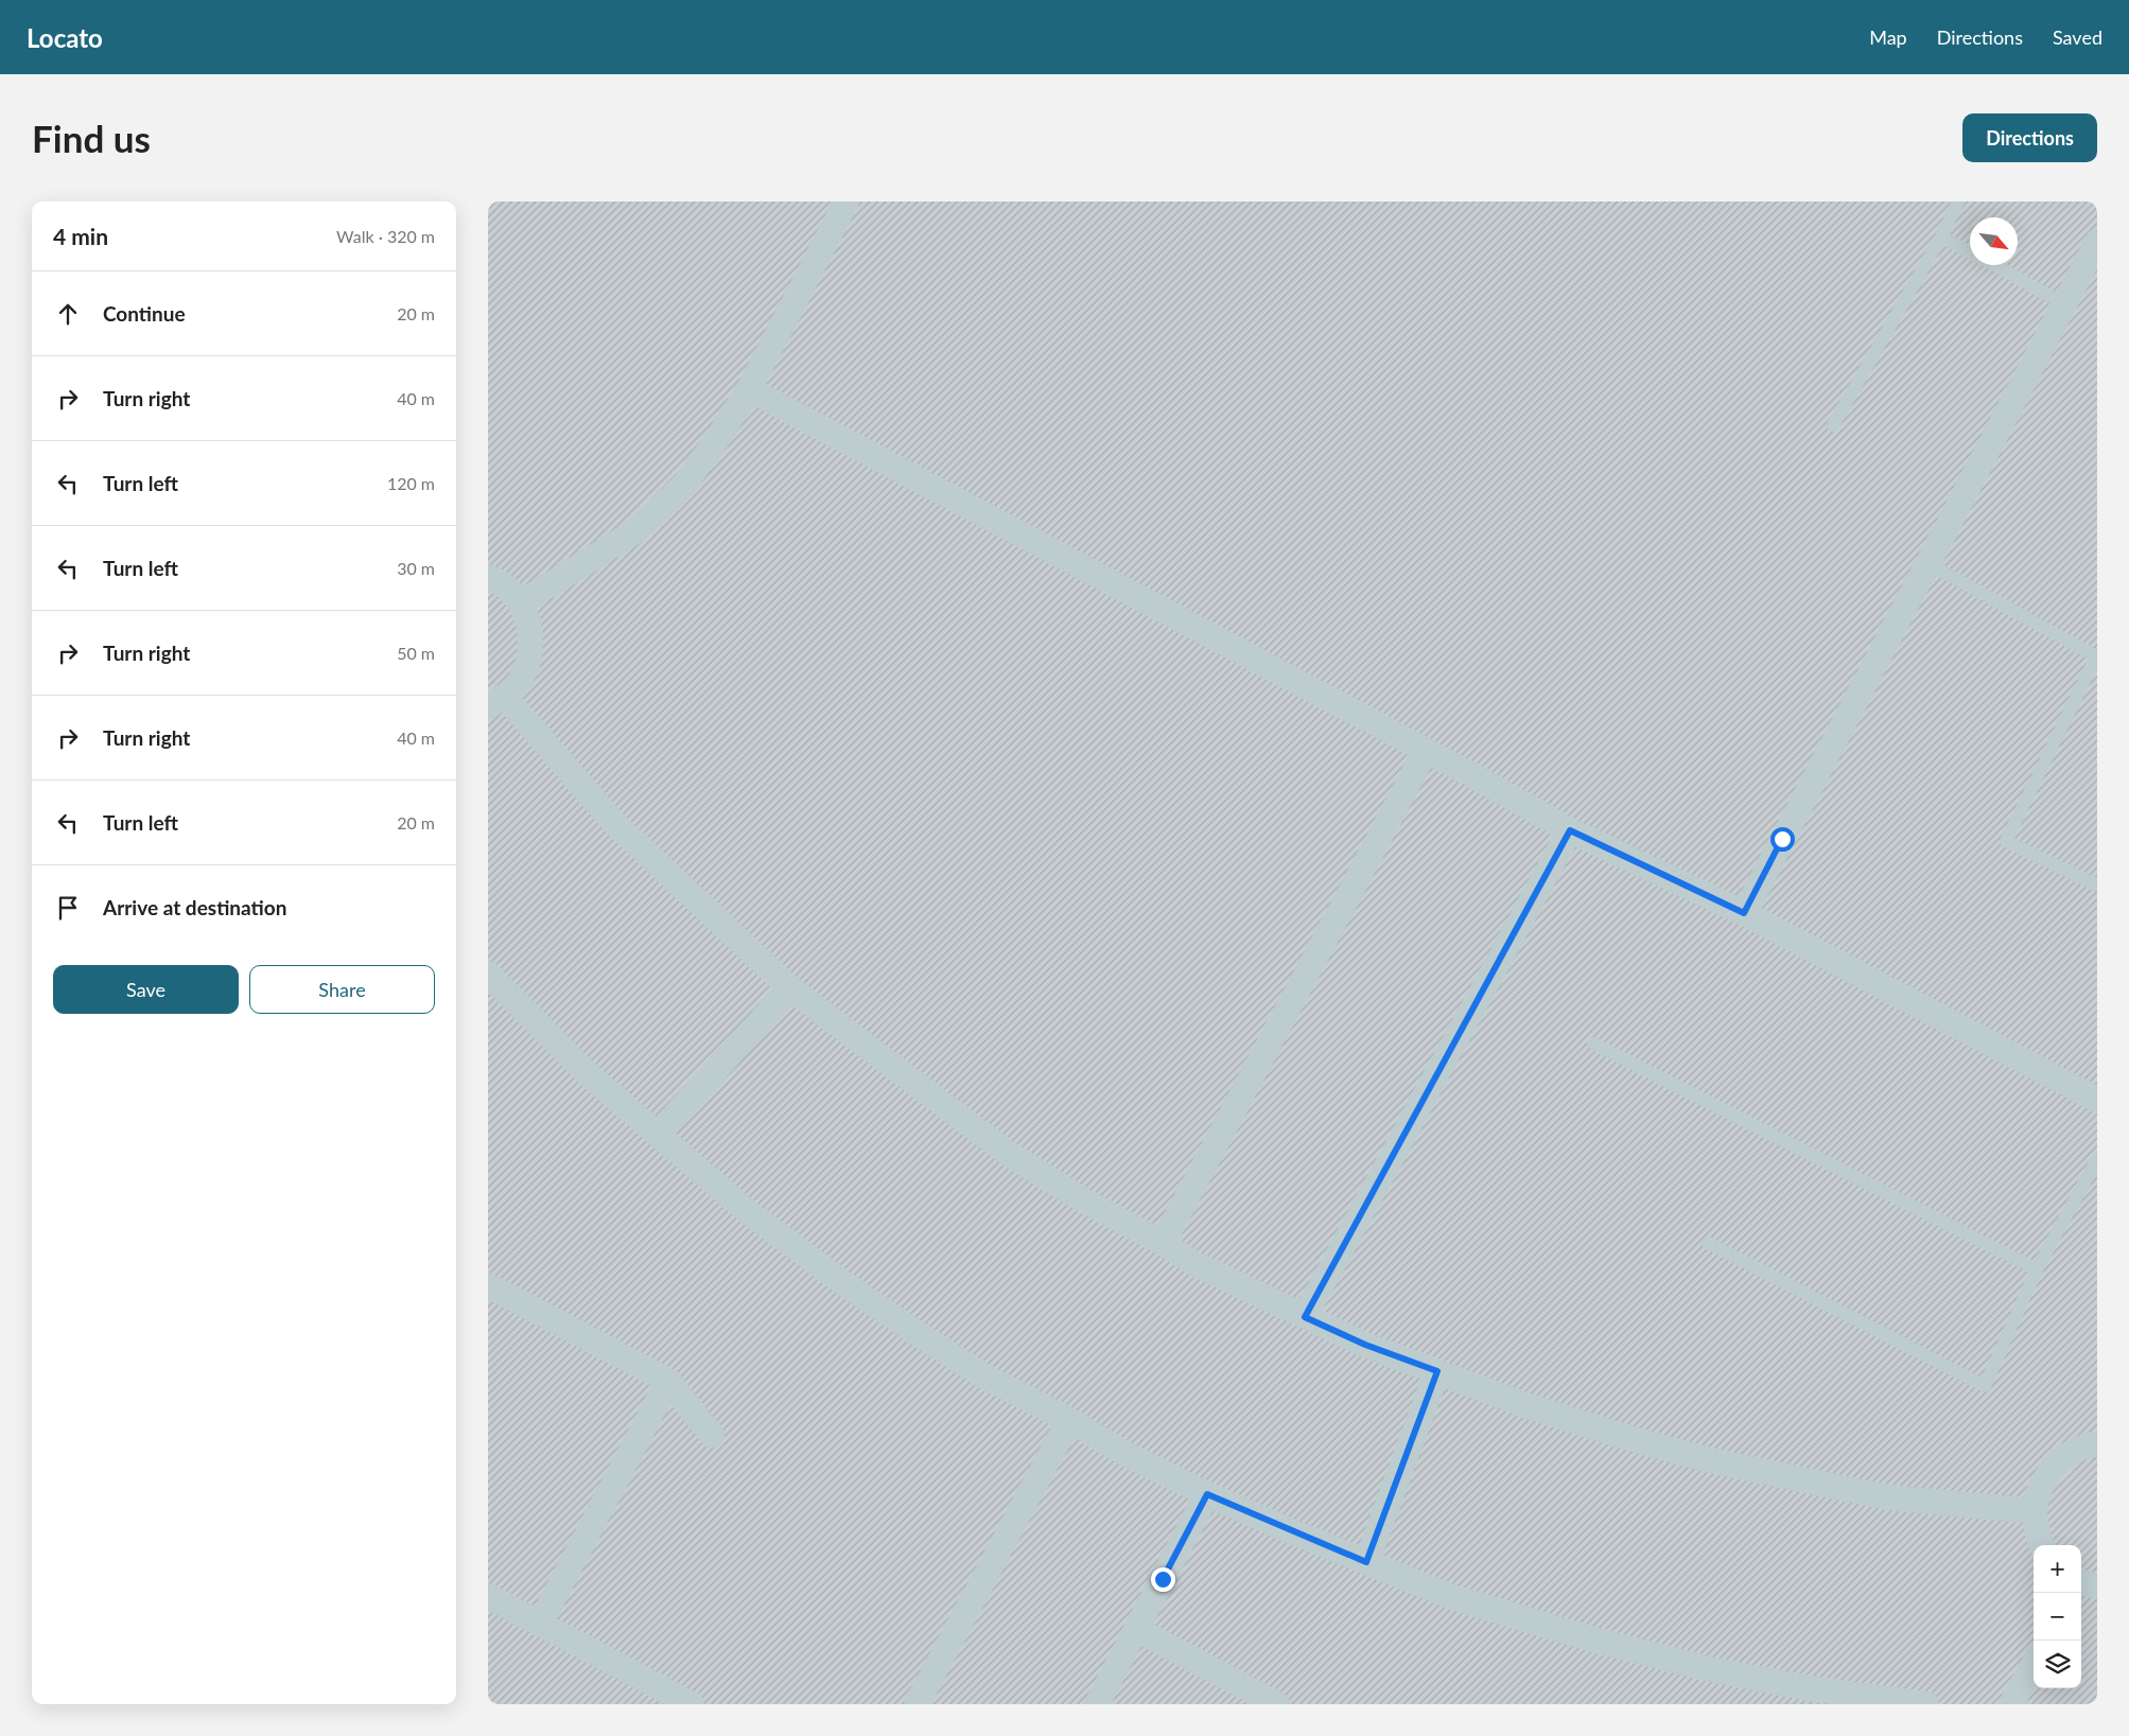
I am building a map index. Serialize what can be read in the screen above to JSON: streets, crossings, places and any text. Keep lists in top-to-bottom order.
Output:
{
  "north": "bottom right",
  "page": {
    "header": "Locato",
    "nav": ["Map", "Directions", "Saved"],
    "buttons": [
      "Directions",
      ["Save", "Share"]
    ],
    "title": "Find us",
    "heading": ["4 min", "Walk · 320 m"],
    "list": [
      ["Continue", "20 m"],
      ["Turn right", "40 m"],
      ["Turn left", "120 m"],
      ["Turn left", "30 m"],
      ["Turn right", "50 m"],
      ["Turn right", "40 m"],
      ["Turn left", "20 m"],
      "Arrive at destination"
    ],
    "map_buttons": ["+", "−"]
  }
}
